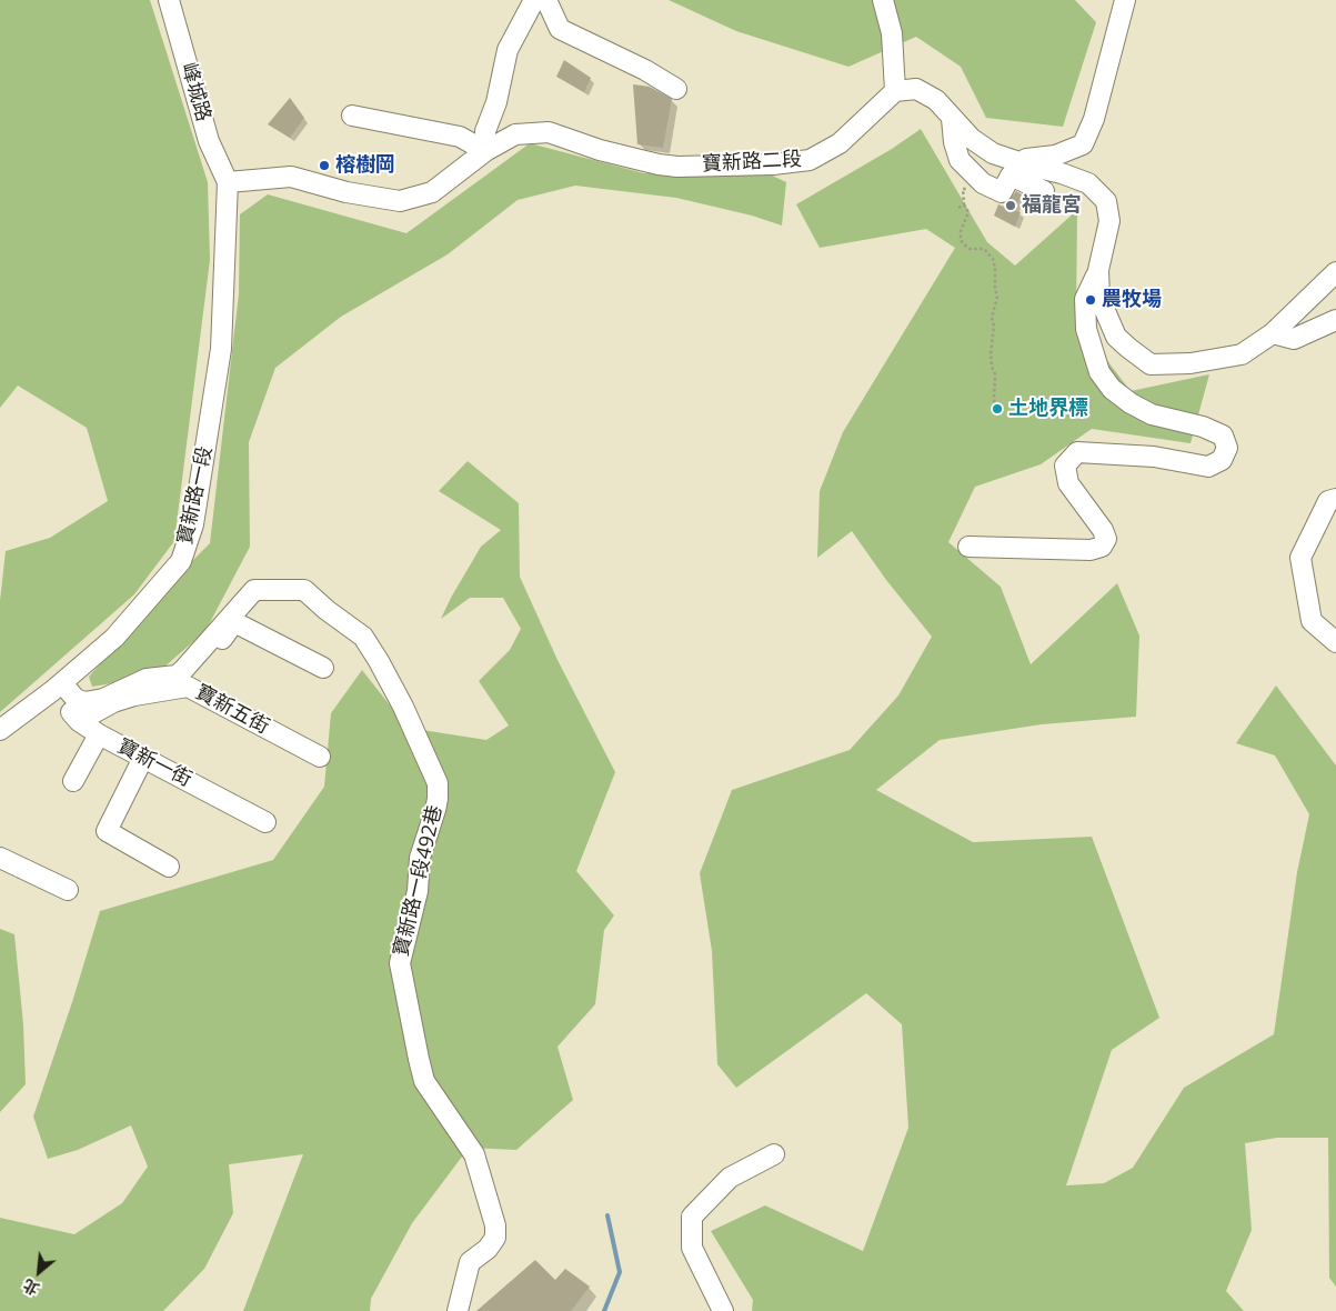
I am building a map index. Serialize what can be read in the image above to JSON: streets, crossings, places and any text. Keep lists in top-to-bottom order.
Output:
{
  "streets": {
    "street": [
      "峰城路",
      "寶新路二段",
      "寶新路一段",
      "寶新五街",
      "寶新一街",
      "寶新路一段492巷"
    ]
  },
  "crossings": [
    ["峰城路", "寶新路二段"],
    ["峰城路", "寶新路一段"],
    ["寶新路二段", "寶新路一段"],
    ["寶新路一段", "寶新一街"],
    ["寶新路一段", "寶新路一段492巷"],
    ["寶新五街", "寶新一街"],
    ["寶新一街", "寶新路一段492巷"]
  ],
  "places": [
    "榕樹岡",
    "福龍宮",
    "農牧場",
    "土地界標"
  ],
  "north": "bottom left"
}
